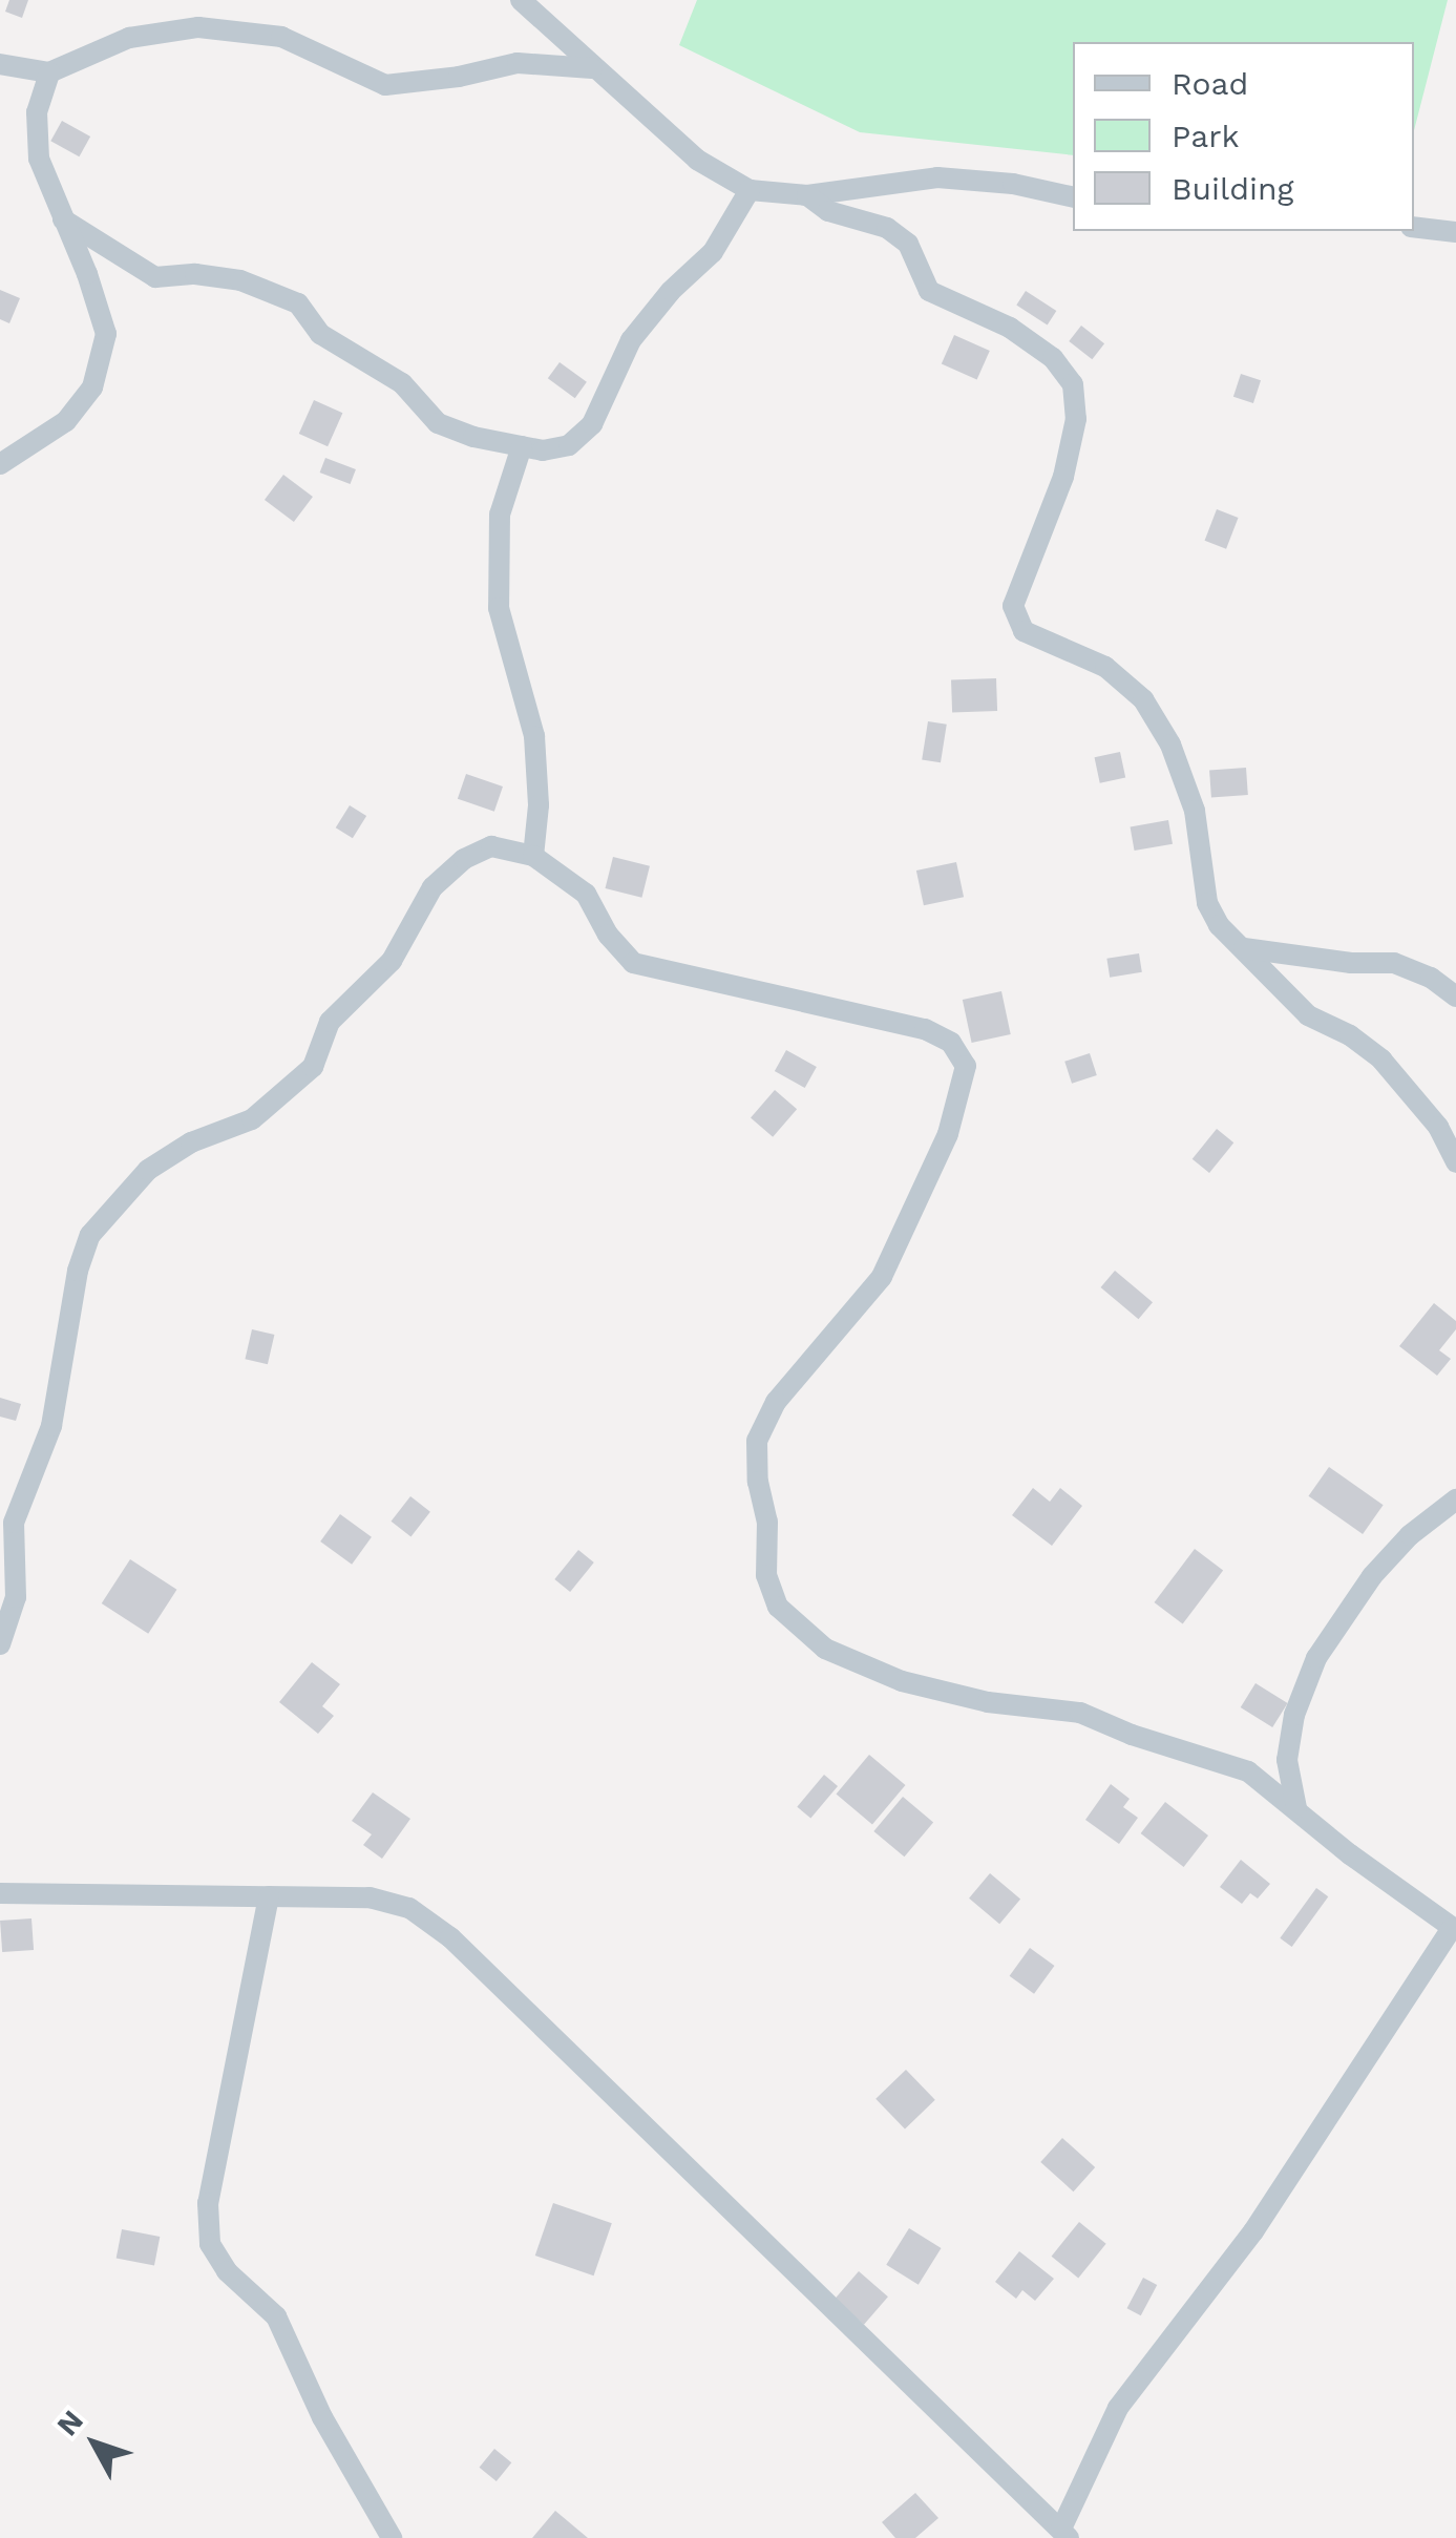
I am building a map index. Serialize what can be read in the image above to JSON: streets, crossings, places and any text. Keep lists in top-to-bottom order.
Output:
{
  "legend": ["Road", "Park", "Building"],
  "north": "top left"
}
